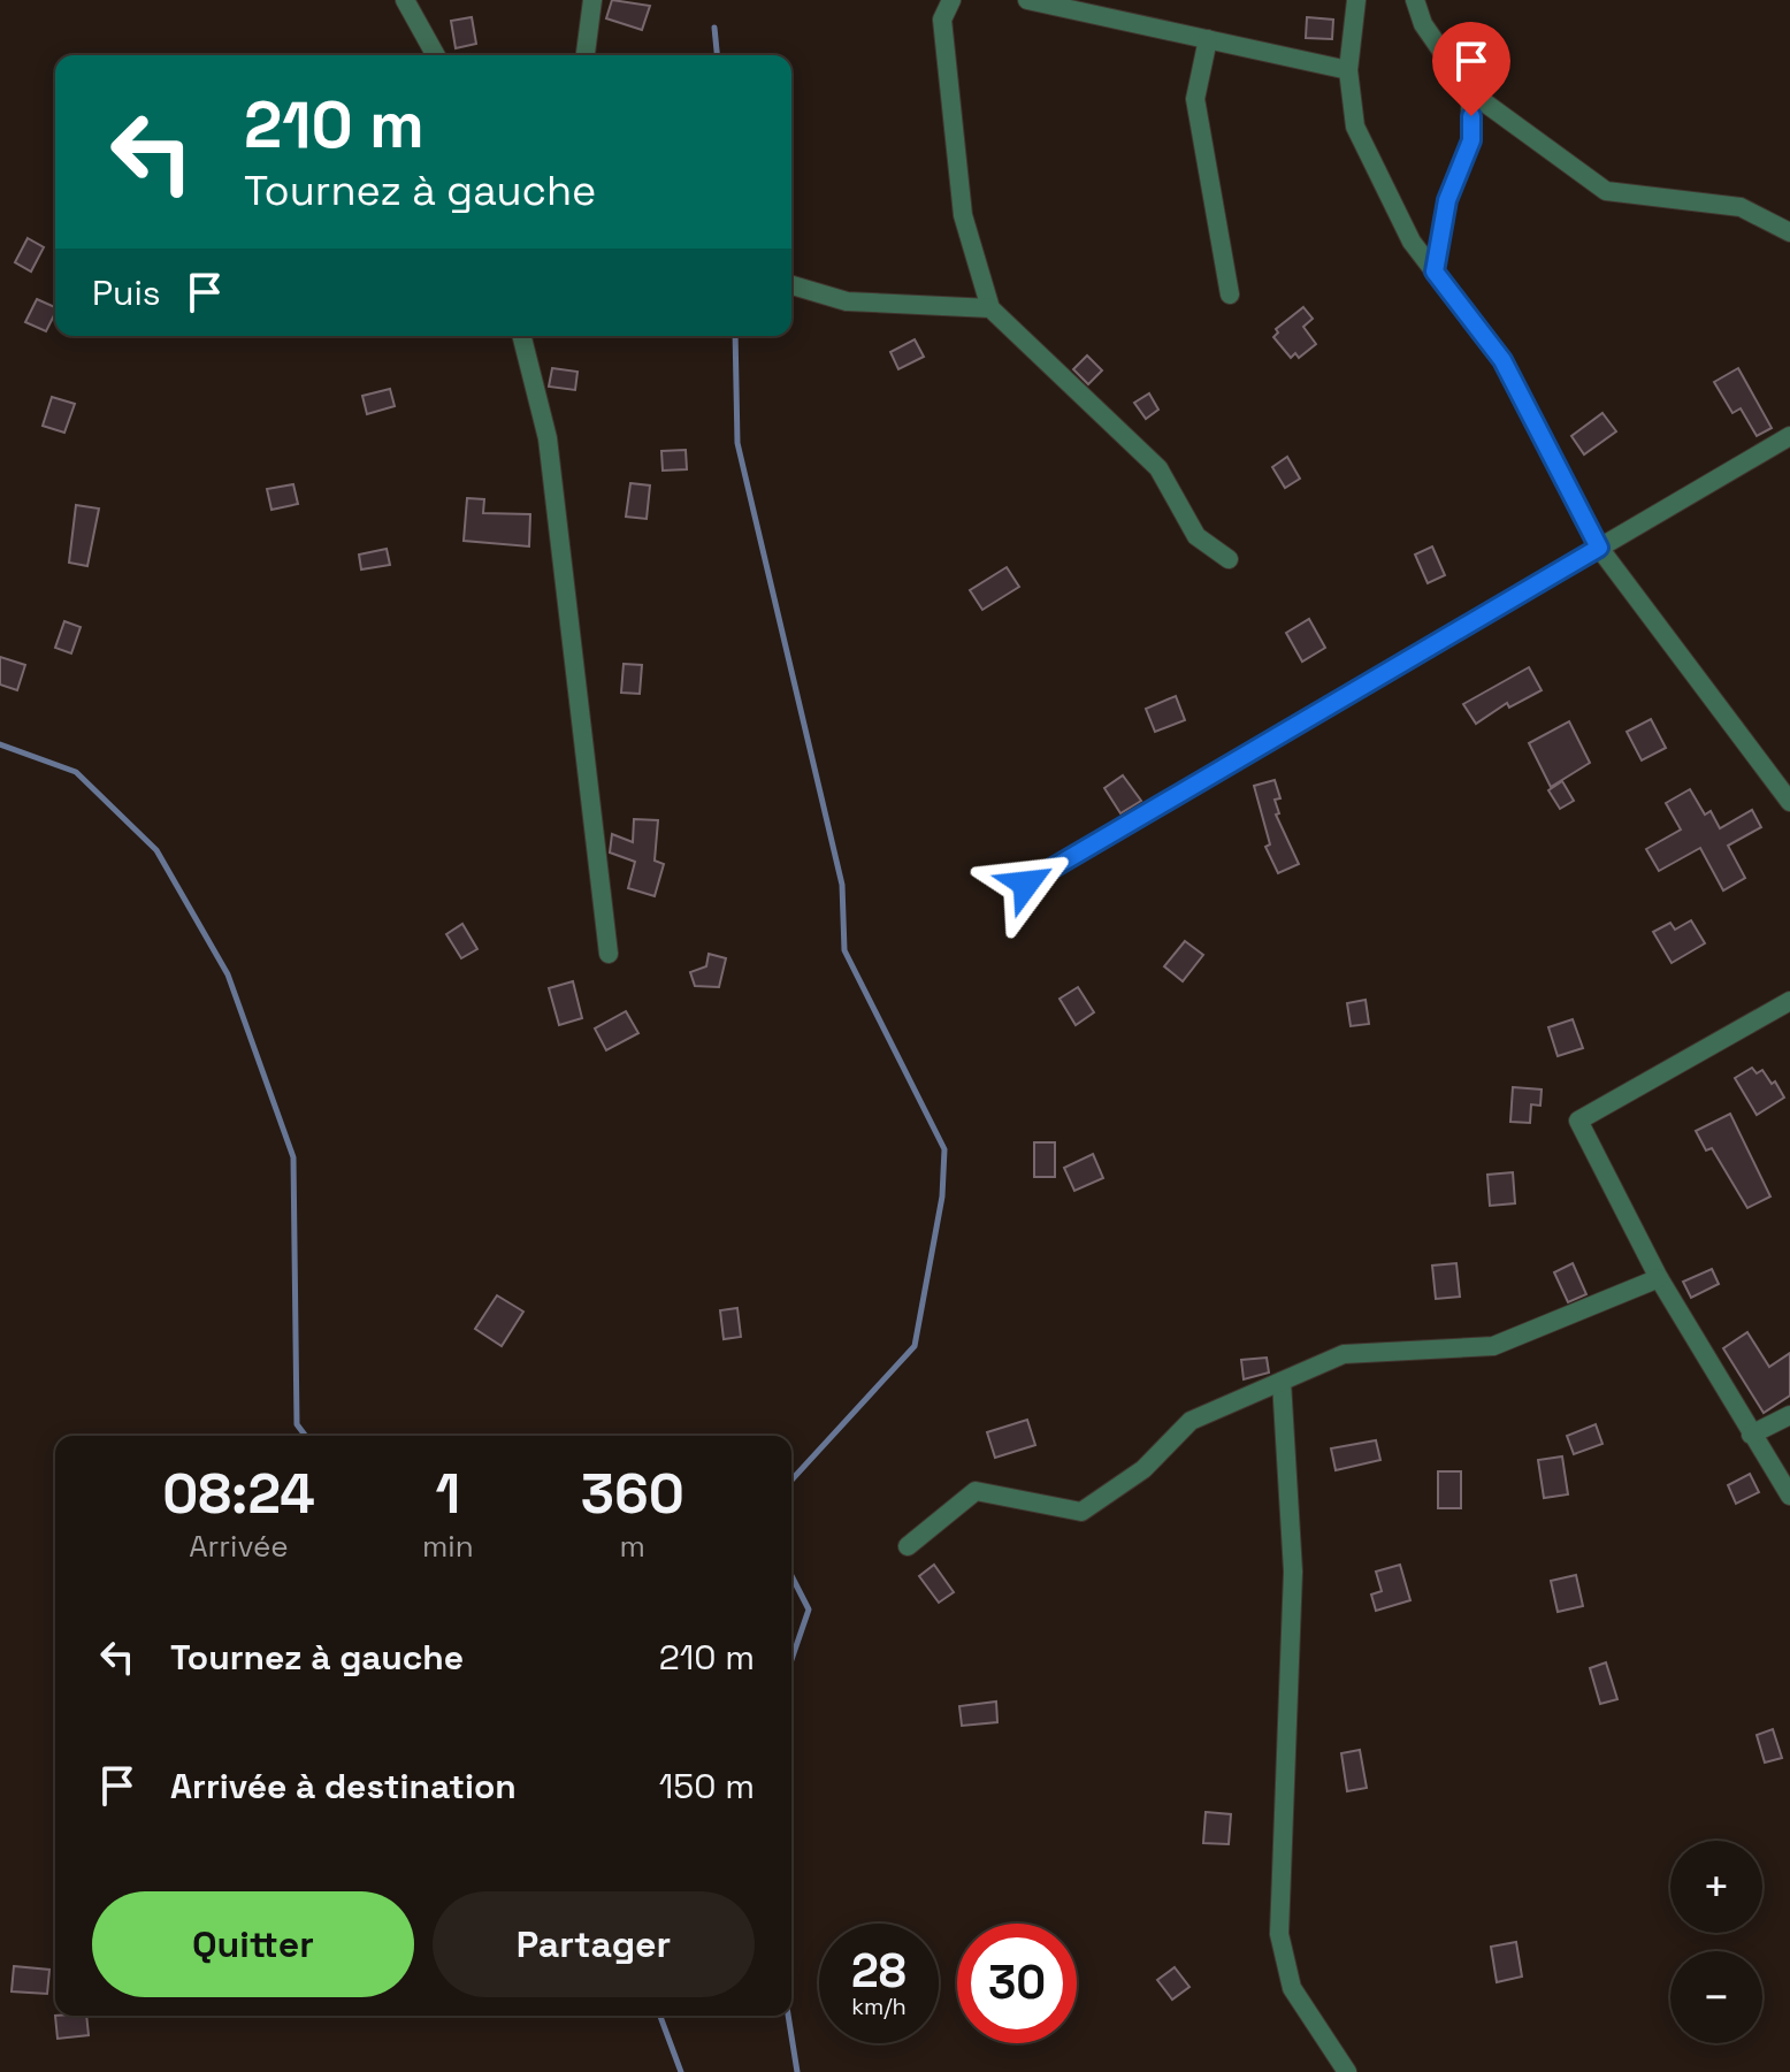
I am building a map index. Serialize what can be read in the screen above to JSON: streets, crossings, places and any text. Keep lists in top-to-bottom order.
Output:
{
  "page": {
    "turn": ["210 m", "Tournez à gauche"],
    "then": "Puis",
    "eta": [
      "08:24",
      "Arrivée",
      "1",
      "min",
      "360",
      "m"
    ],
    "list": [
      {
        "name": "Tournez à gauche",
        "value": "210 m"
      },
      {
        "name": "Arrivée à destination",
        "value": "150 m"
      }
    ],
    "map_buttons": ["+", "−"],
    "buttons": ["Quitter", "Partager"],
    "speed": "28 km/h",
    "limit": "30"
  }
}
